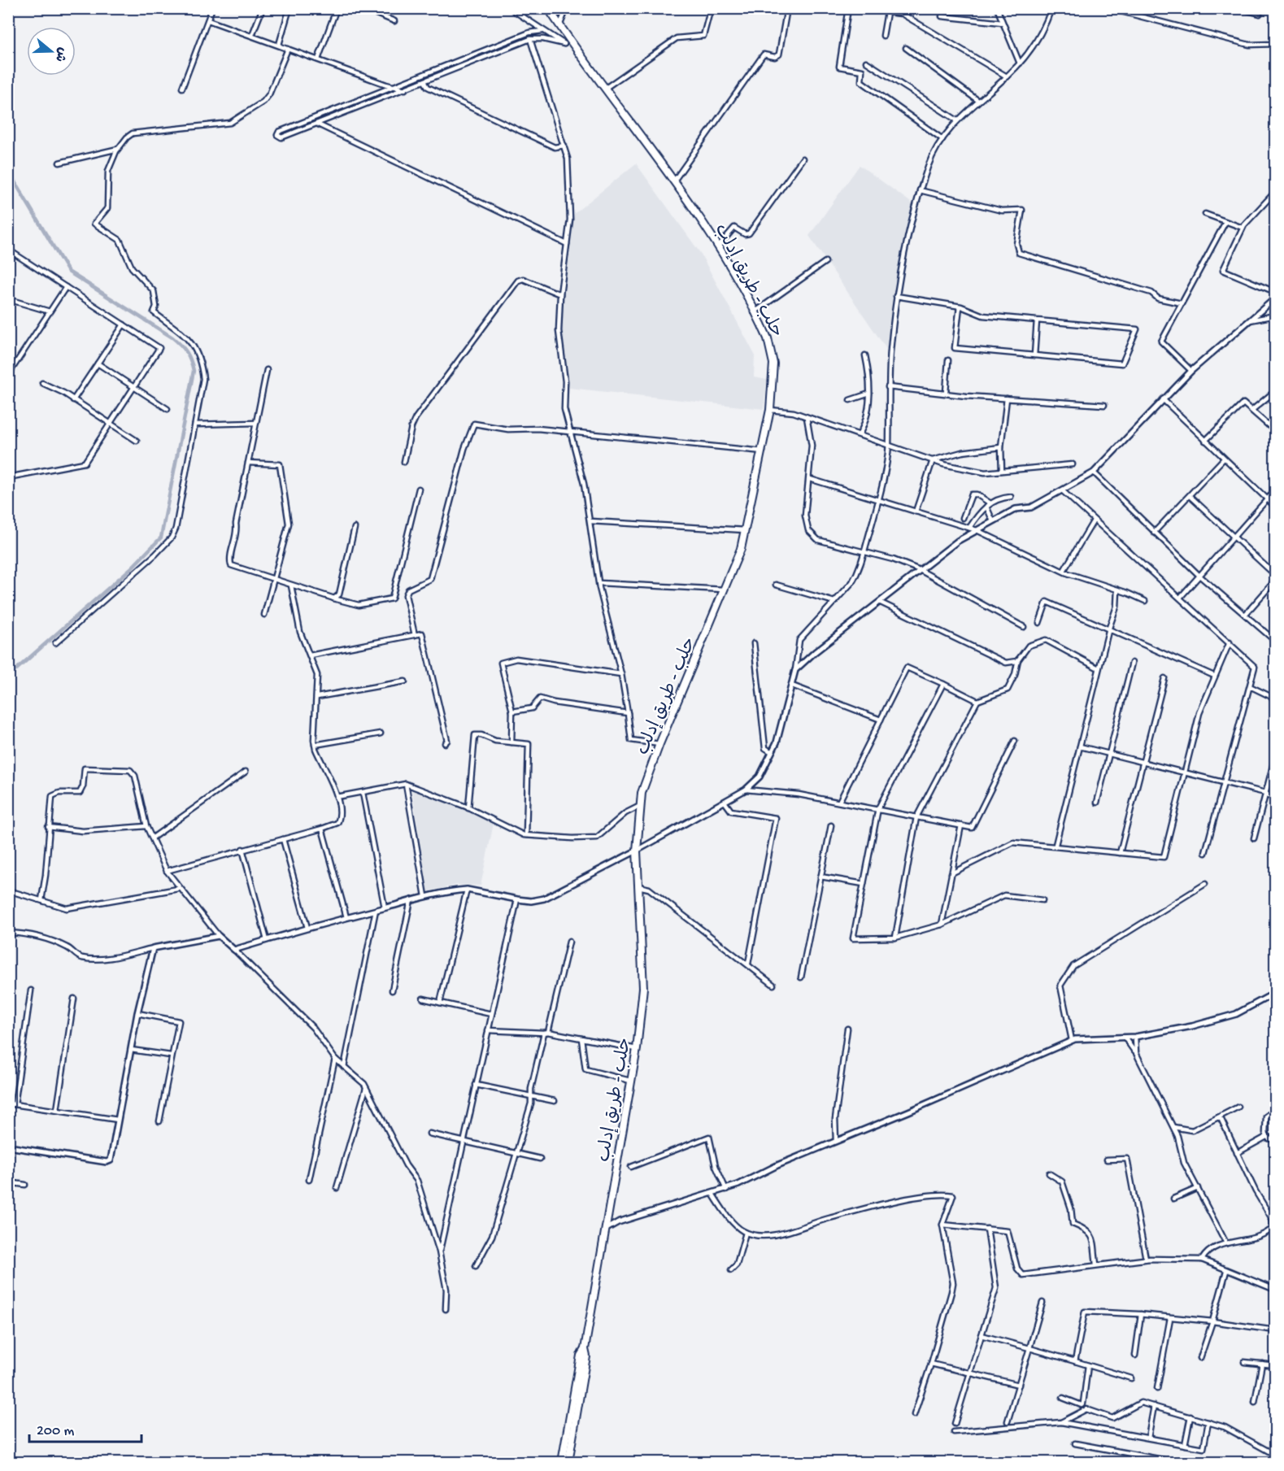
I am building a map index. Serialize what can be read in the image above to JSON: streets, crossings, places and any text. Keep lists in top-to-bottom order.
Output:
{
  "streets": {
    "highway": ["حلب - طريق إدلب"]
  },
  "scale_bar": "200 m",
  "north": "right"
}
